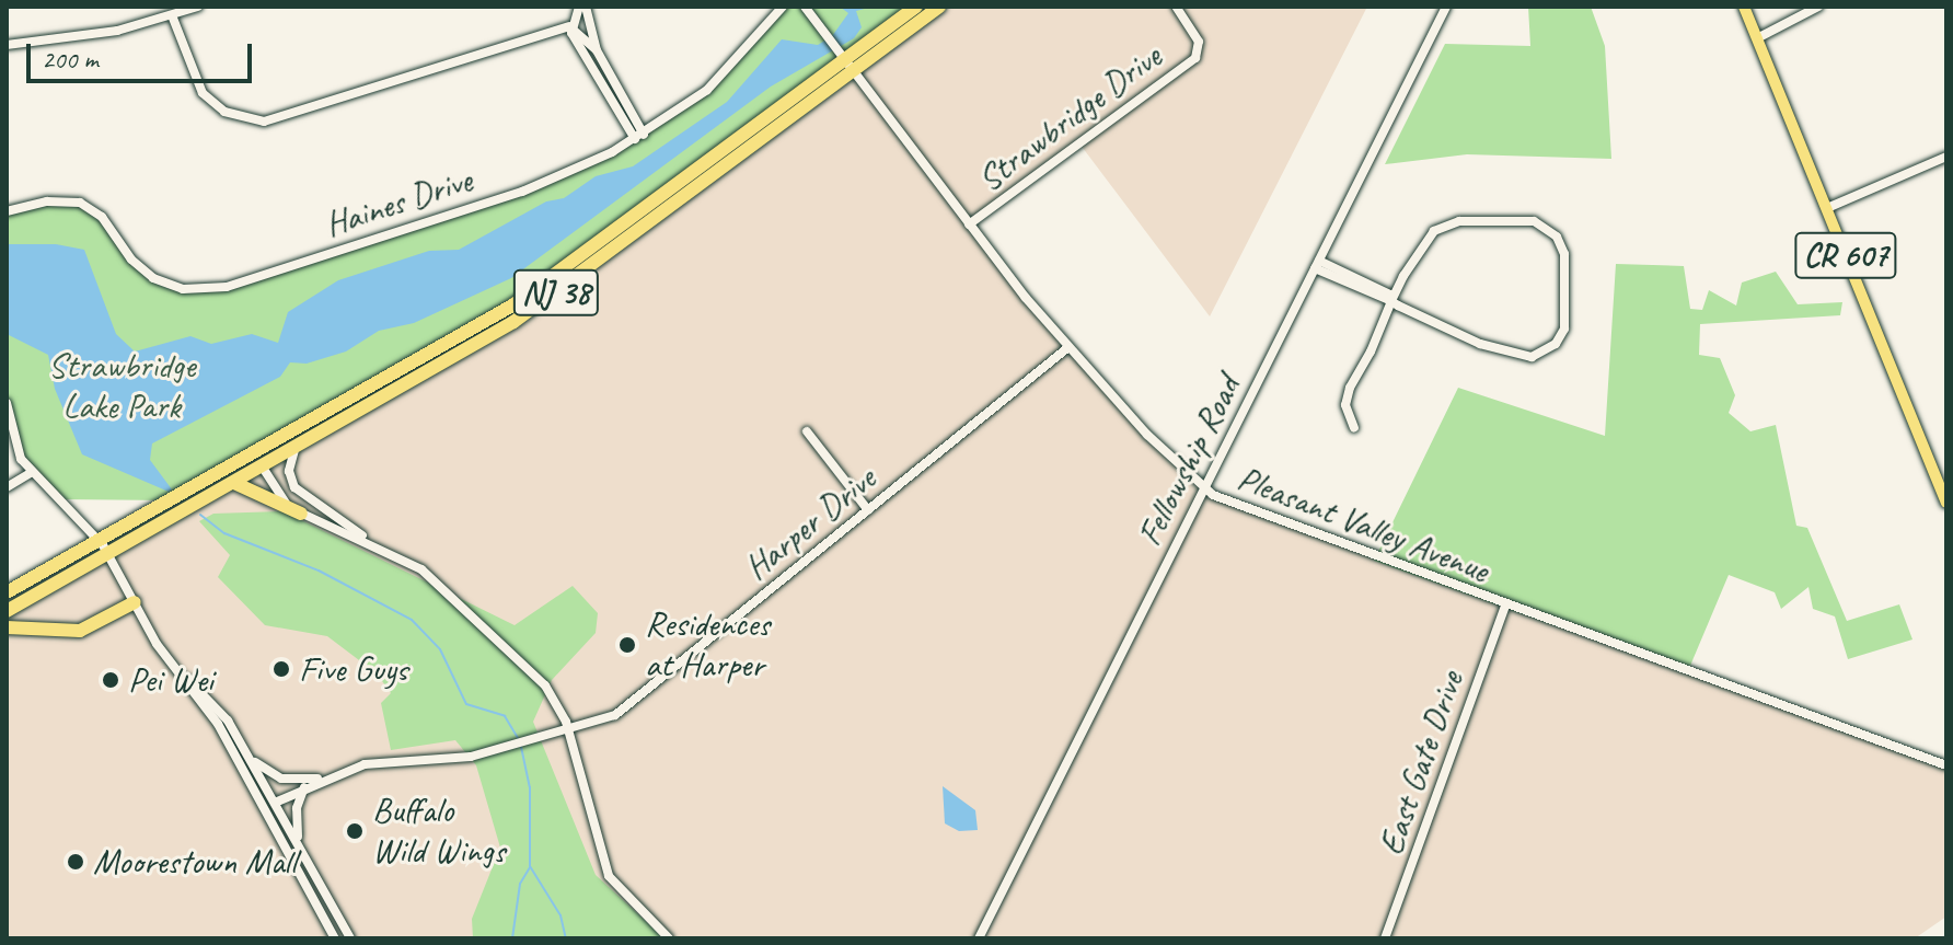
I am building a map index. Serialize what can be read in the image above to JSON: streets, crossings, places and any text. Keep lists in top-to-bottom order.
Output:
{
  "streets": {
    "highway": ["NJ 38"],
    "main road": ["CR 607"],
    "street": [
      "Strawbridge Drive",
      "Haines Drive",
      "Fellowship Road",
      "Harper Drive",
      "Pleasant Valley Avenue",
      "East Gate Drive"
    ]
  },
  "crossings": [
    ["Strawbridge Drive", "Pleasant Valley Avenue"],
    ["NJ 38", "Pleasant Valley Avenue"],
    ["Fellowship Road", "Pleasant Valley Avenue"],
    ["Harper Drive", "Pleasant Valley Avenue"],
    ["Pleasant Valley Avenue", "East Gate Drive"]
  ],
  "parks": ["Strawbridge Lake Park"],
  "places": [
    "Residences at Harper",
    "Five Guys",
    "Pei Wei",
    "Buffalo Wild Wings",
    "Moorestown Mall"
  ],
  "scale_bar": "200 m"
}
